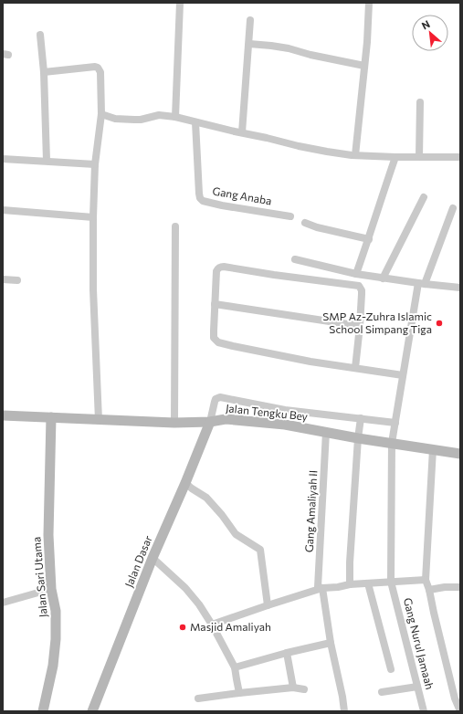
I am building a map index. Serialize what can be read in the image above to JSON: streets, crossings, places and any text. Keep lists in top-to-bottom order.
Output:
{
  "streets": {
    "street": [
      "Gang Anaba",
      "Jalan Tengku Bey",
      "Gang Amaliyah II",
      "Jalan Dasar",
      "Jalan Sari Utama",
      "Gang Nurul Jamaah"
    ]
  },
  "crossings": [
    ["Jalan Tengku Bey", "Gang Amaliyah II"],
    ["Jalan Tengku Bey", "Jalan Dasar"],
    ["Jalan Tengku Bey", "Jalan Sari Utama"],
    ["Jalan Tengku Bey", "Gang Nurul Jamaah"]
  ],
  "places": ["SMP Az-Zuhra Islamic School Simpang Tiga", "Masjid Amaliyah"],
  "north": "top left"
}
